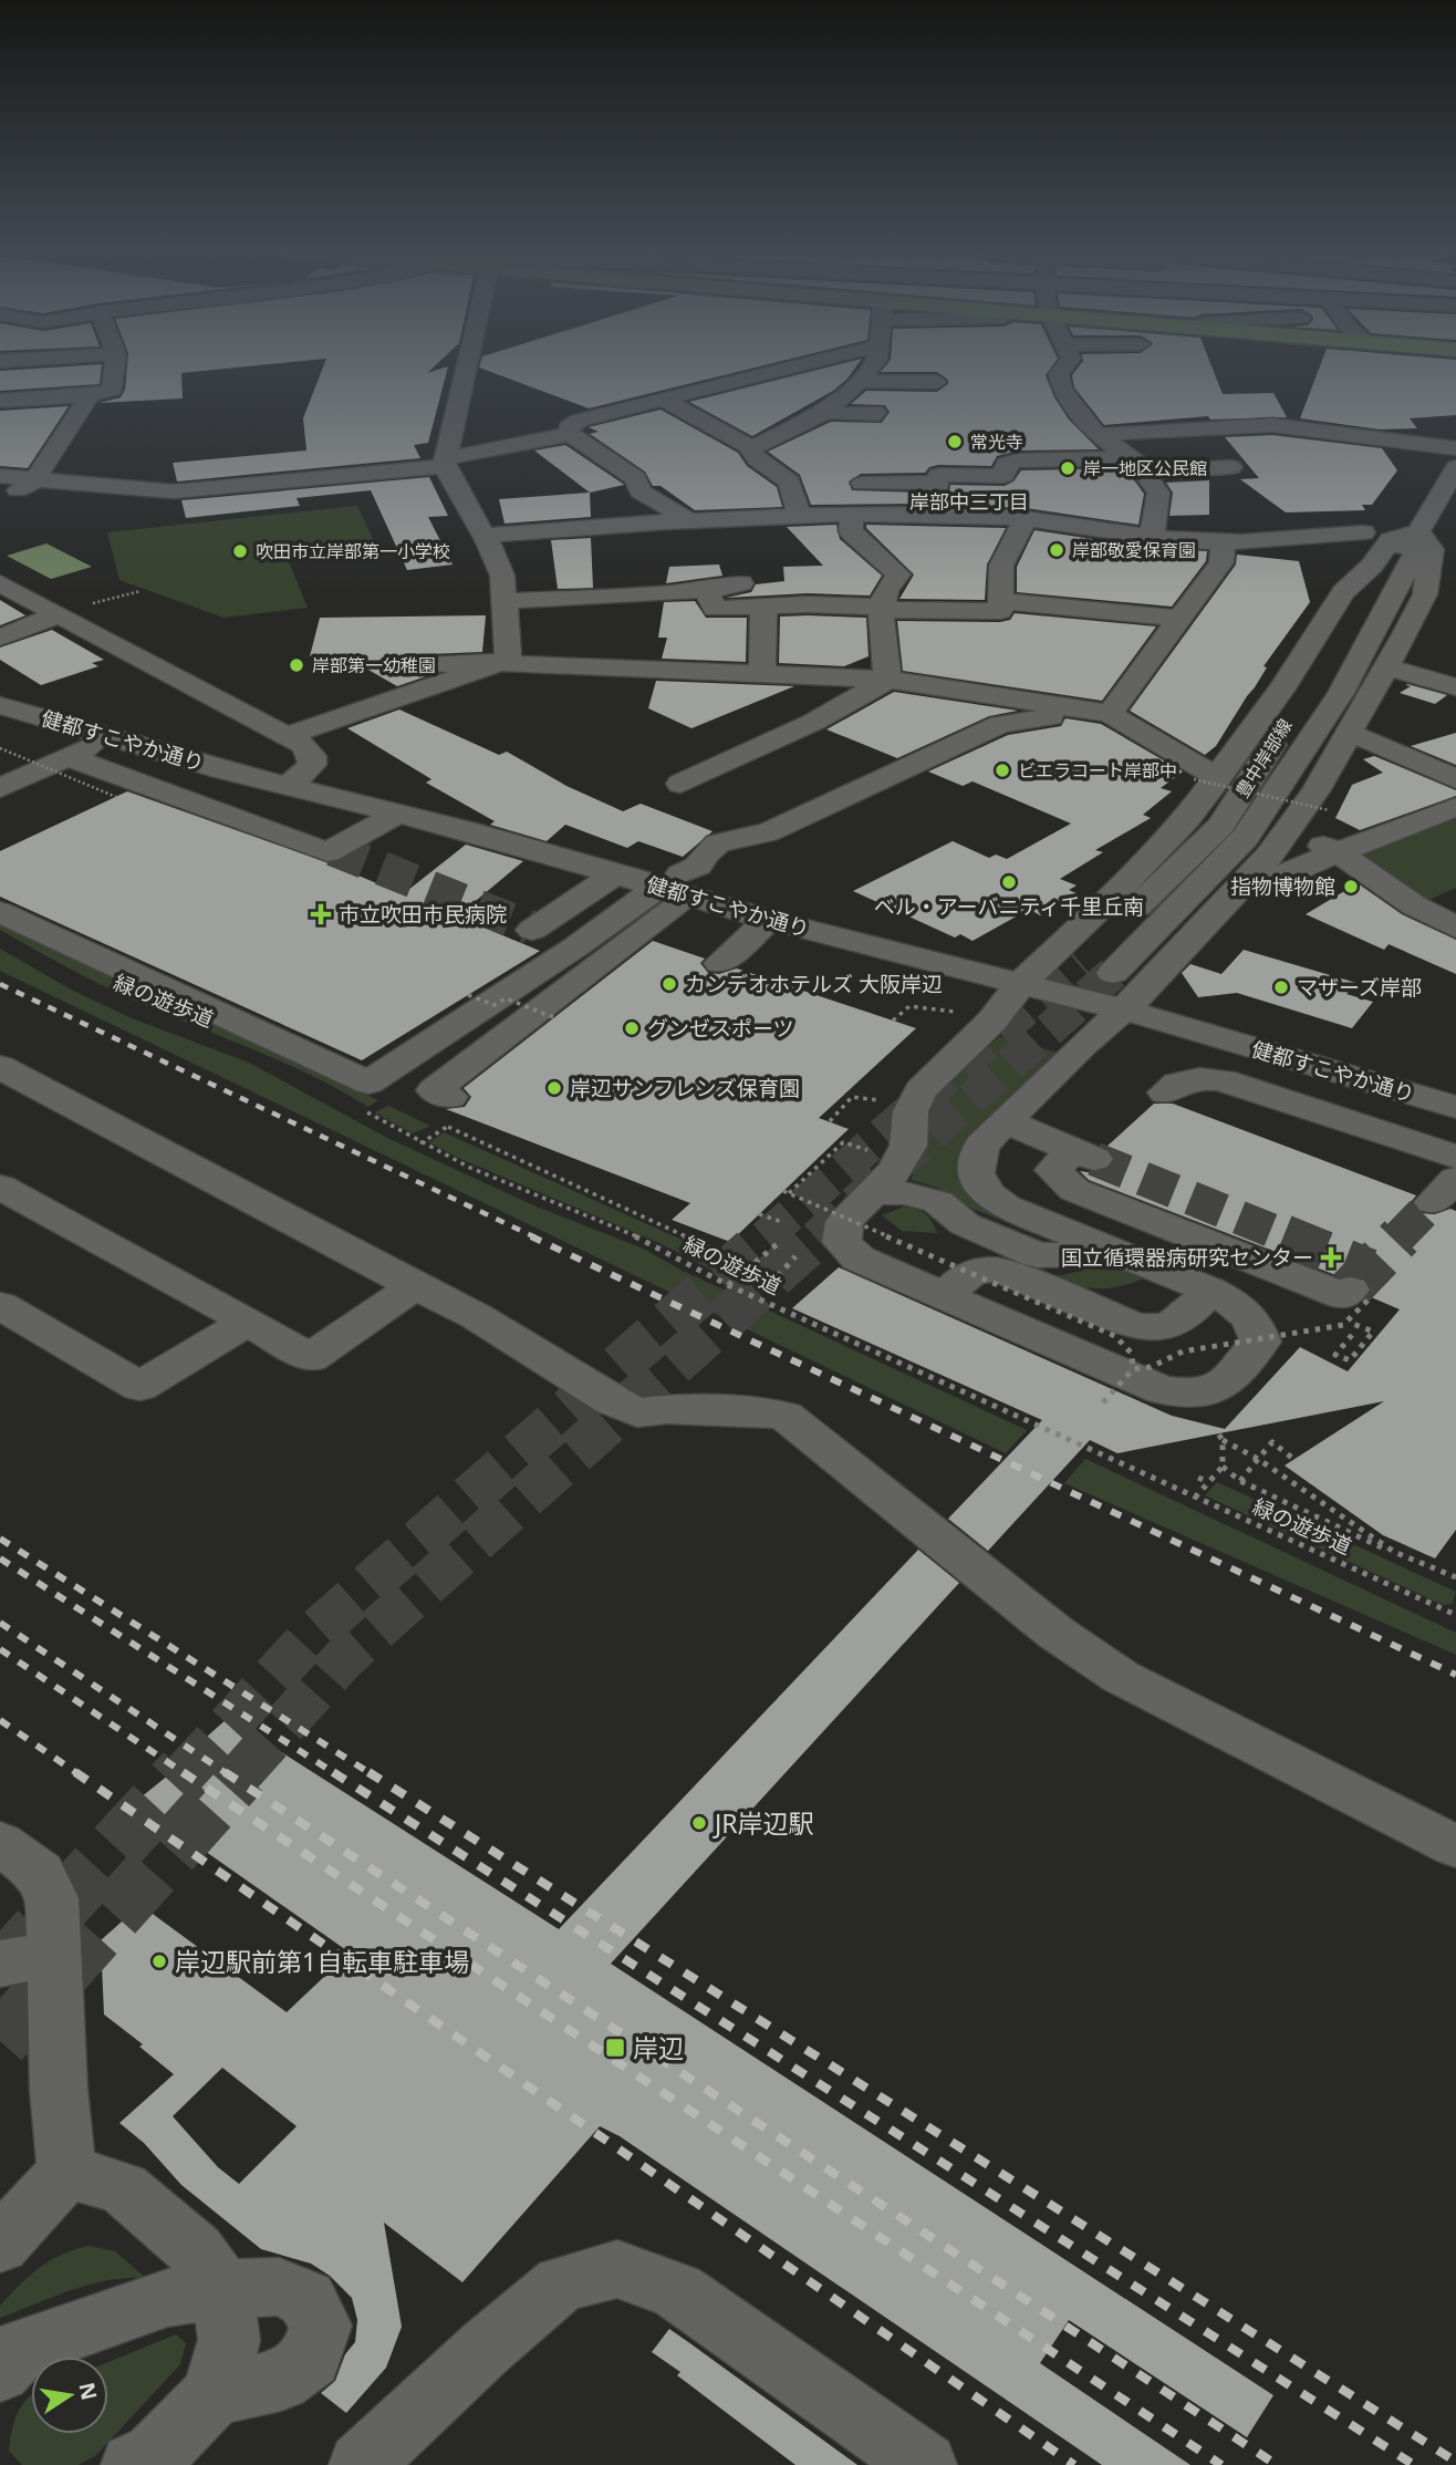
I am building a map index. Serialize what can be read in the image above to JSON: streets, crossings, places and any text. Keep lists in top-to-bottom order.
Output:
{
  "streets": {
    "street": ["健都すこやか通り", "豊中岸部線"],
    "path": ["緑の遊歩道"]
  },
  "districts": ["岸部中三丁目"],
  "places": {
    "other": [
      "常光寺",
      "岸一地区公民館",
      "岸部敬愛保育園",
      "吹田市立岸部第一小学校",
      "岸部第一幼稚園",
      "ビエラコート岸部中",
      "ベル・アーバニティ千里丘南",
      "指物博物館",
      "カンデオホテルズ 大阪岸辺",
      "マザーズ岸部",
      "グンゼスポーツ",
      "岸辺サンフレンズ保育園",
      "JR岸辺駅",
      "岸辺駅前第1自転車駐車場"
    ],
    "health": ["市立吹田市民病院", "国立循環器病研究センター"],
    "transit": ["岸辺"]
  },
  "north": "right"
}
